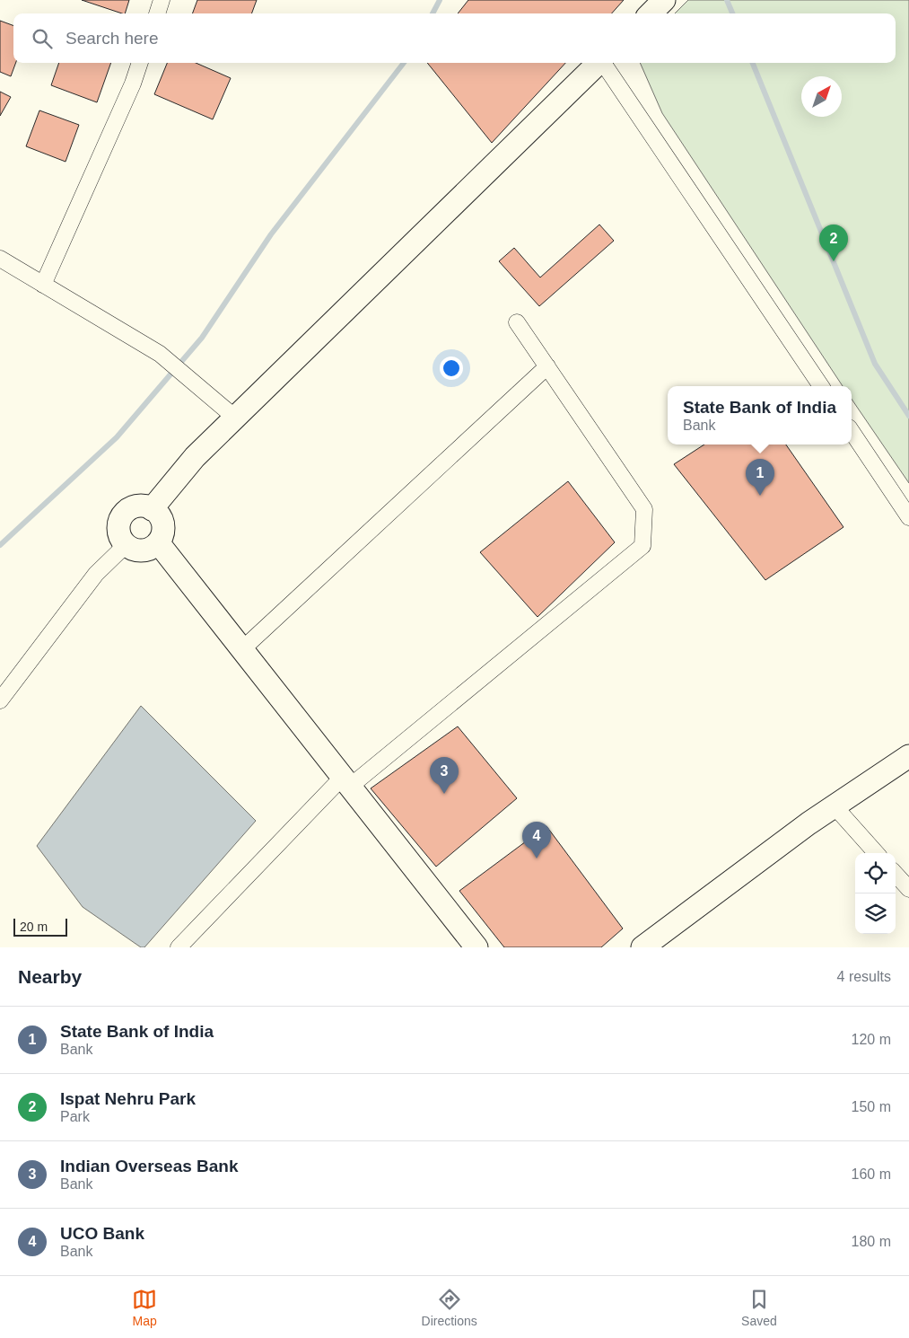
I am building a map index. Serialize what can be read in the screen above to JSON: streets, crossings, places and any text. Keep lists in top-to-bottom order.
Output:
{
  "scale_bar": "20 m",
  "north": "top right",
  "page": {
    "search": "Search here",
    "pins": [
      "2",
      "1",
      "3",
      "4"
    ],
    "popup": ["State Bank of India", "Bank"],
    "scale": "20 m",
    "heading": ["Nearby", "4 results"],
    "list": [
      {
        "mark": "1",
        "name": "State Bank of India",
        "note": "Bank",
        "value": "120 m"
      },
      {
        "mark": "2",
        "name": "Ispat Nehru Park",
        "note": "Park",
        "value": "150 m"
      },
      {
        "mark": "3",
        "name": "Indian Overseas Bank",
        "note": "Bank",
        "value": "160 m"
      },
      {
        "mark": "4",
        "name": "UCO Bank",
        "note": "Bank",
        "value": "180 m"
      }
    ],
    "nav": ["Map", "Directions", "Saved"]
  }
}
